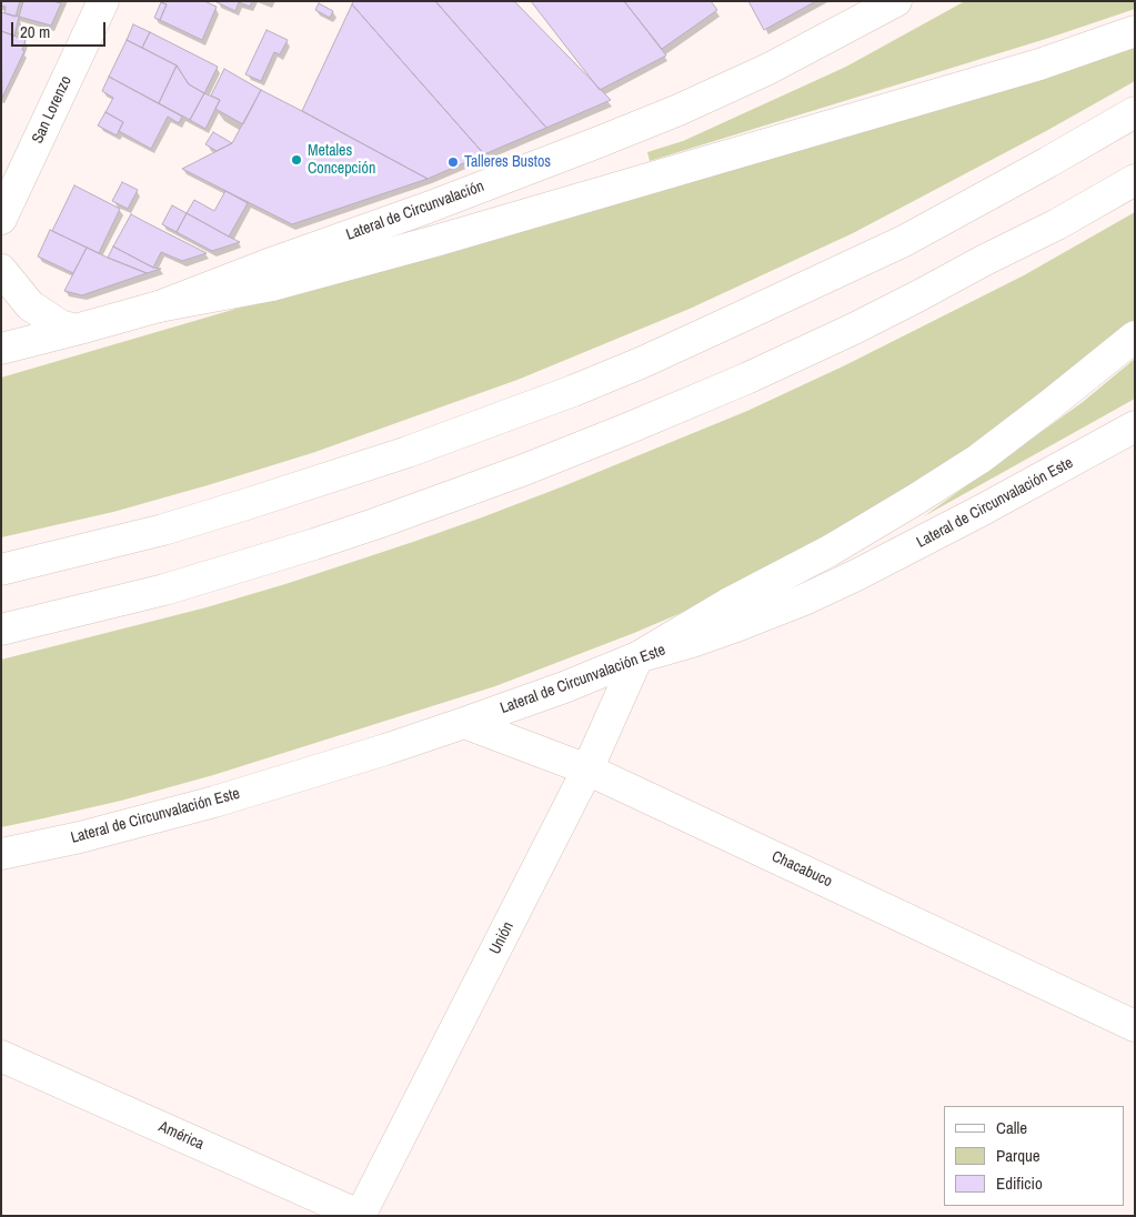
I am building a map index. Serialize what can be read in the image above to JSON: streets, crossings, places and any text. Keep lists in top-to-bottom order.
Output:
{
  "streets": {
    "main road": [
      "San Lorenzo",
      "Lateral de Circunvalación",
      "Lateral de Circunvalación Este",
      "Chacabuco",
      "Unión",
      "América"
    ]
  },
  "crossings": [
    ["Lateral de Circunvalación Este", "Chacabuco"],
    ["Lateral de Circunvalación Este", "Unión"],
    ["Chacabuco", "Unión"],
    ["Unión", "América"]
  ],
  "places": ["Metales Concepción", "Talleres Bustos"],
  "legend": ["Calle", "Parque", "Edificio"],
  "scale_bar": "20 m"
}
